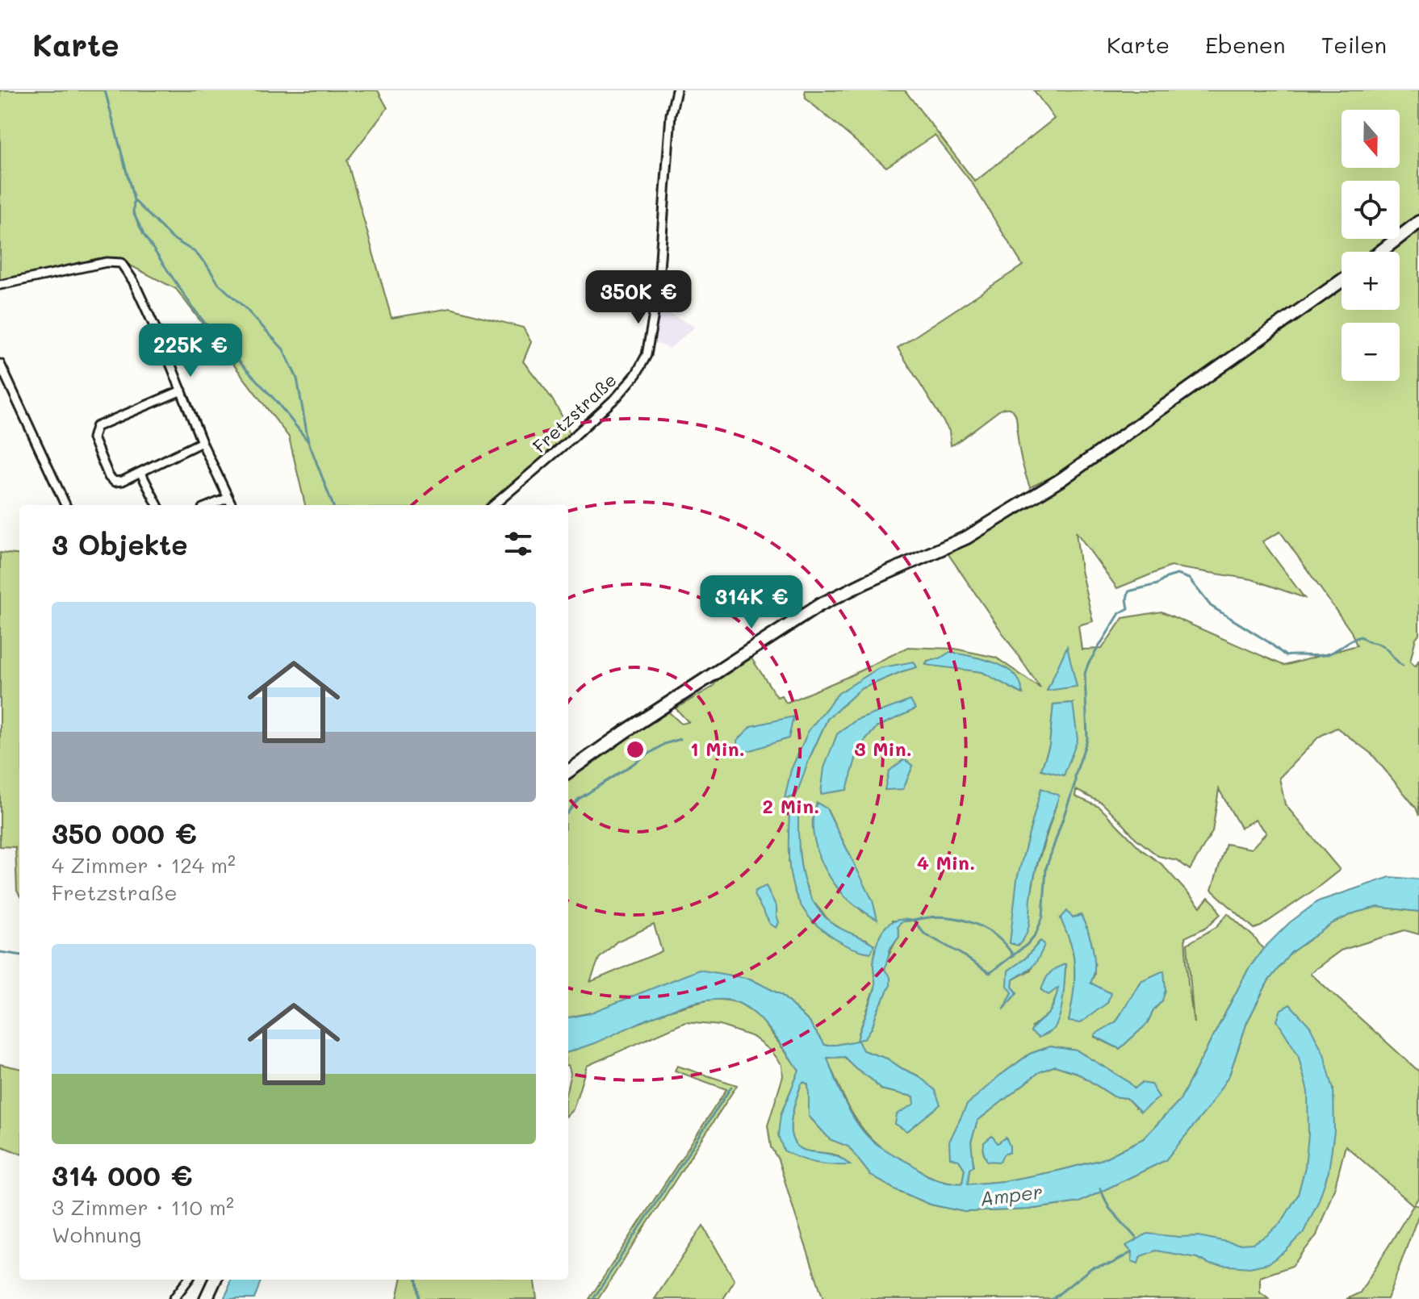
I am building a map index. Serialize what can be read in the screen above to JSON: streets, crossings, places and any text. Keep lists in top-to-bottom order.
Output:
{
  "streets": {
    "street": ["Fretzstraße"]
  },
  "water": ["Amper"],
  "north": "bottom",
  "page": {
    "header": "Karte",
    "nav": ["Karte", "Ebenen", "Teilen"],
    "map_buttons": ["+", "−"],
    "price": ["350K €", "225K €", "314K €"],
    "heading": "3 Objekte",
    "list": [
      {
        "name": "350 000 €",
        "note": "4 Zimmer · 124 m² · Fretzstraße"
      },
      {
        "name": "314 000 €",
        "note": "3 Zimmer · 110 m² · Wohnung"
      }
    ]
  },
  "rings": [
    "1 Min.",
    "3 Min.",
    "2 Min.",
    "4 Min."
  ]
}
